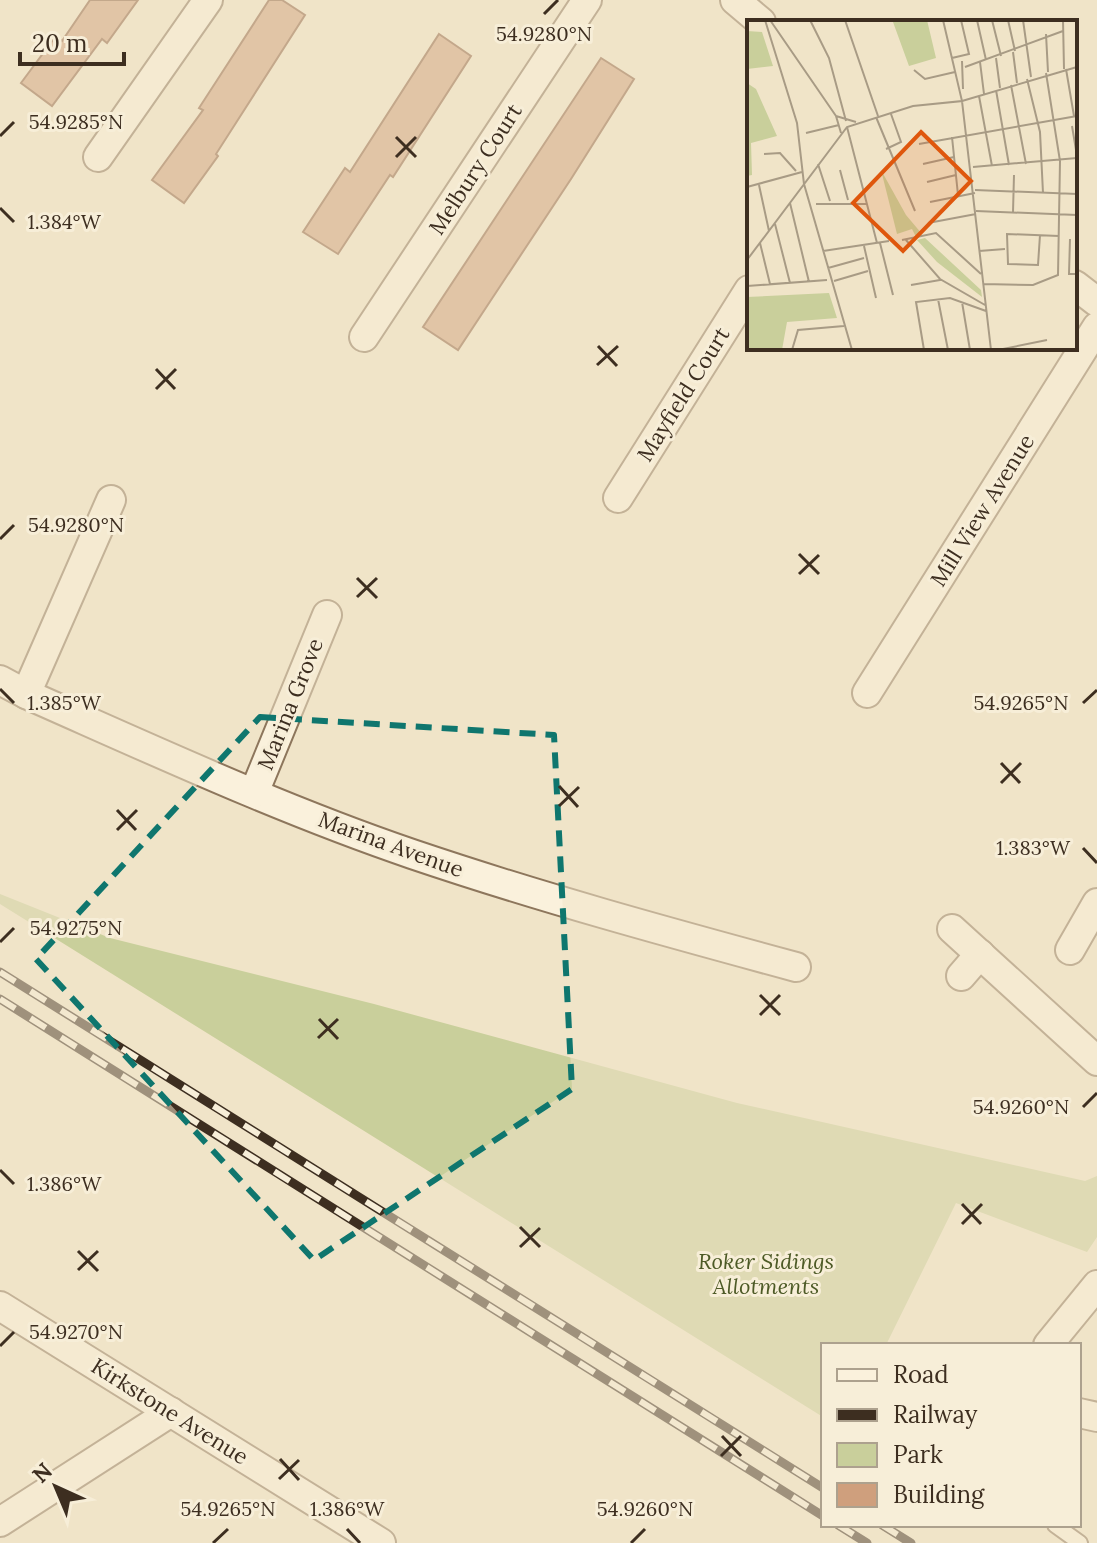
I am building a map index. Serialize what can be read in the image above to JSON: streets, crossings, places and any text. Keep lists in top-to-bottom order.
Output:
{
  "streets": {
    "street": [
      "Melbury Court",
      "Mayfield Court",
      "Mill View Avenue",
      "Marina Grove",
      "Marina Avenue",
      "Kirkstone Avenue"
    ]
  },
  "crossings": [
    ["Marina Grove", "Marina Avenue"]
  ],
  "parks": ["Roker Sidings Allotments"],
  "legend": [
    "Road",
    "Railway",
    "Park",
    "Building"
  ],
  "scale_bar": "20 m",
  "north": "top left",
  "coordinates": [
    "54.9280°N",
    "54.9285°N",
    "1.384°W",
    "1.385°W",
    "54.9265°N",
    "1.383°W",
    "54.9275°N",
    "54.9260°N",
    "1.386°W",
    "54.9270°N"
  ]
}
